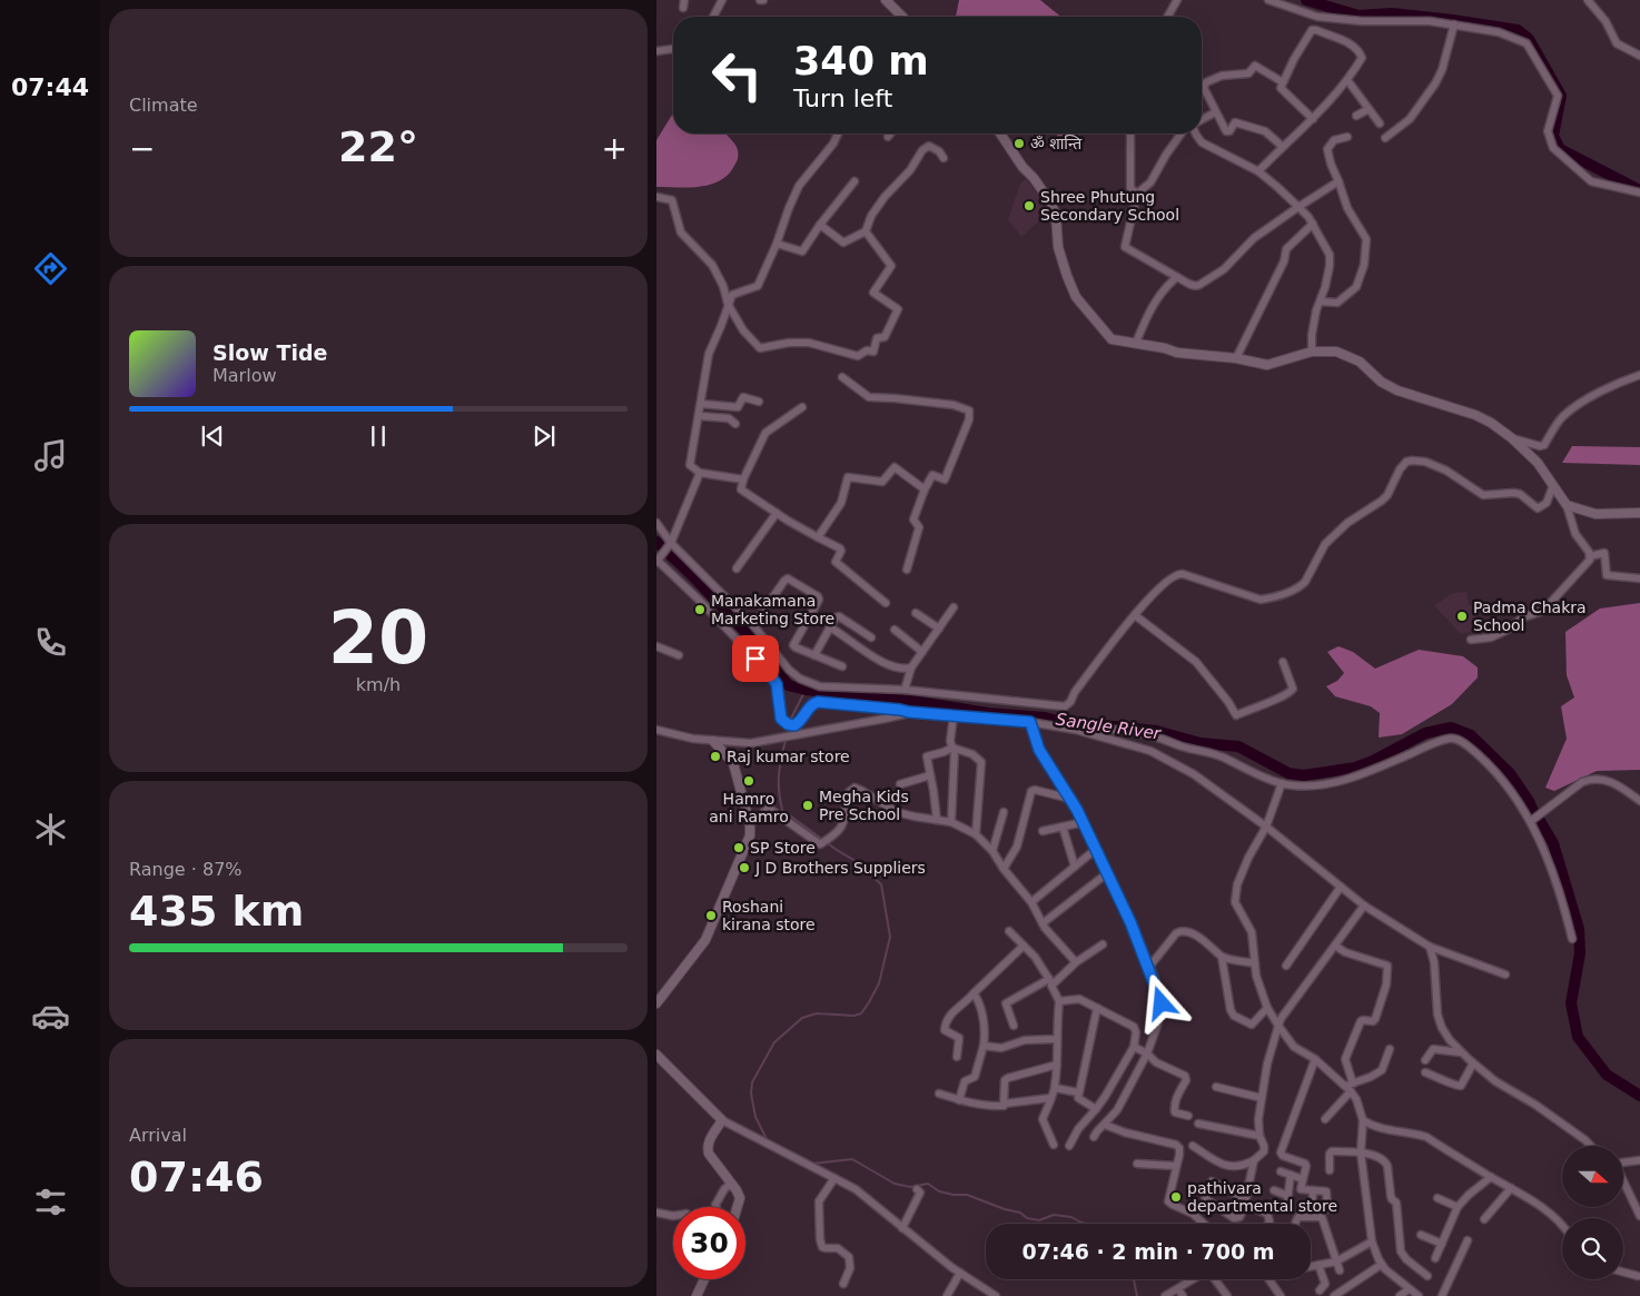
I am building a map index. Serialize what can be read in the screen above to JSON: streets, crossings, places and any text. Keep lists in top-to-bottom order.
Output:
{
  "water": ["Sangle River"],
  "places": [
    "ॐ शान्ति",
    "Shree Phutung Secondary School",
    "Manakamana Marketing Store",
    "Padma Chakra School",
    "Raj kumar store",
    "Hamro ani Ramro",
    "Megha Kids Pre School",
    "SP Store",
    "J D Brothers Suppliers",
    "Roshani kirana store",
    "pathivara departmental store"
  ],
  "north": "right",
  "page": {
    "tabs": "07:44",
    "tile": [
      "Climate",
      ["20", "km/h"],
      ["Range · 87%", "435 km"],
      ["Arrival", "07:46"]
    ],
    "turn": ["340 m", "Turn left"],
    "heat": ["−", "22°", "+"],
    "song": ["Slow Tide", "Marlow"],
    "limit": "30",
    "trip": "07:46 · 2 min · 700 m"
  }
}
